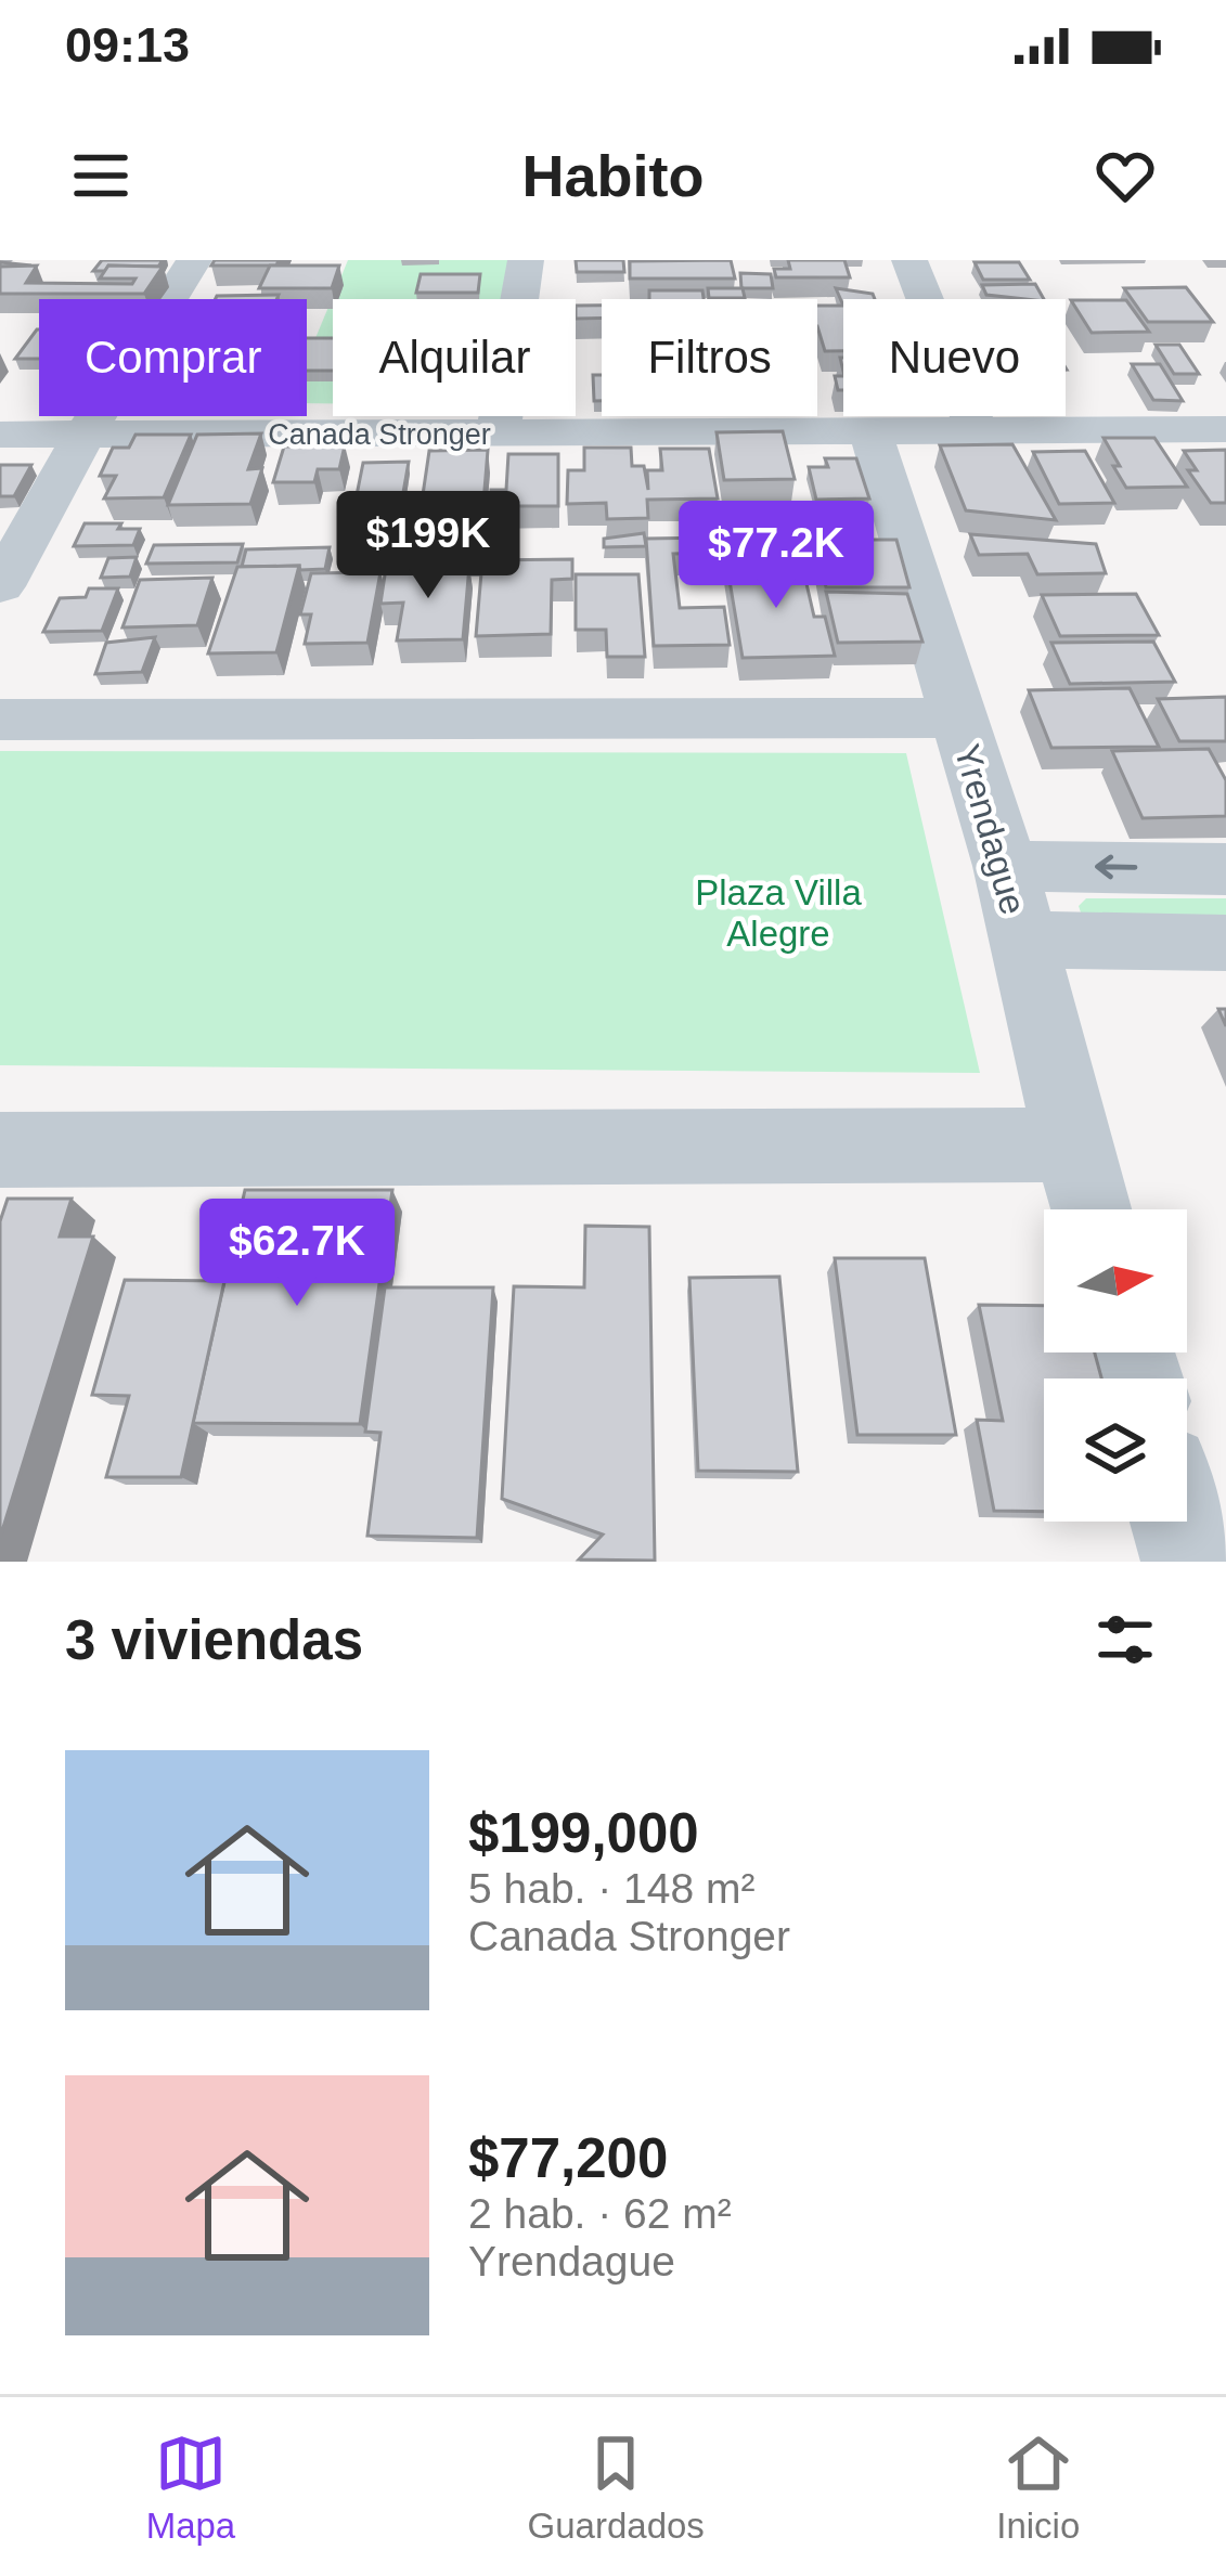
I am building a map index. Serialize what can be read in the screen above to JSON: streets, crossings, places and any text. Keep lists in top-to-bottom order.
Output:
{
  "streets": {
    "street": ["Canada Stronger", "Yrendague"]
  },
  "crossings": [
    ["Canada Stronger", "Yrendague"]
  ],
  "parks": ["Plaza Villa Alegre"],
  "north": "right",
  "page": {
    "status": "09:13",
    "header": "Habito",
    "chip": [
      "Comprar",
      "Alquilar",
      "Filtros",
      "Nuevo"
    ],
    "price": ["$199K", "$77.2K", "$62.7K"],
    "heading": "3 viviendas",
    "list": [
      {
        "name": "$199,000",
        "note": "5 hab. · 148 m² · Canada Stronger"
      },
      {
        "name": "$77,200",
        "note": "2 hab. · 62 m² · Yrendague"
      }
    ],
    "tabs": ["Mapa", "Guardados", "Inicio"]
  }
}
